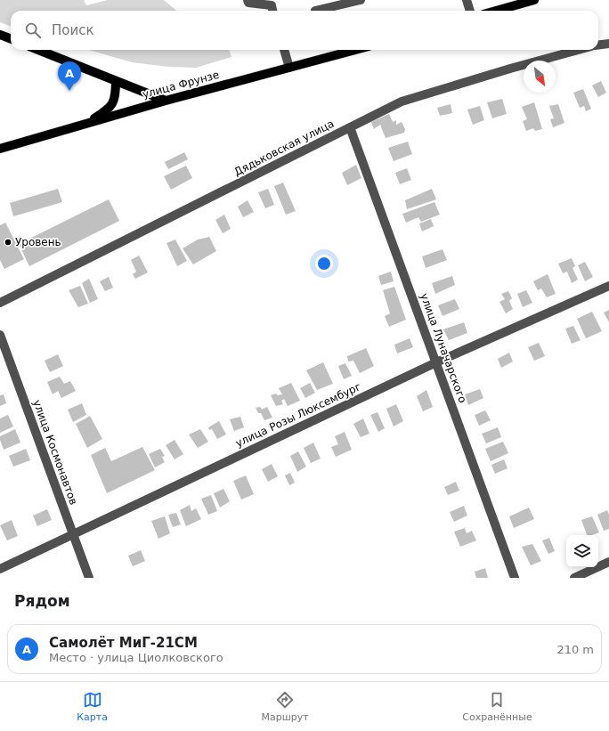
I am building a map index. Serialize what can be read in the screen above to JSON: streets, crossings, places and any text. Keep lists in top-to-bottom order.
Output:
{
  "streets": {
    "main road": ["улица Фрунзе"],
    "street": [
      "Дядьковская улица",
      "улица Луначарского",
      "улица Розы Люксембург",
      "улица Космонавтов"
    ]
  },
  "crossings": [
    ["Дядьковская улица", "улица Луначарского"],
    ["улица Луначарского", "улица Розы Люксембург"],
    ["улица Розы Люксембург", "улица Космонавтов"]
  ],
  "places": ["Уровень"],
  "north": "bottom right",
  "page": {
    "search": "Поиск",
    "pins": "A",
    "heading": "Рядом",
    "list": [
      {
        "mark": "A",
        "name": "Самолёт МиГ-21СМ",
        "note": "Место · улица Циолковского",
        "value": "210 m"
      }
    ],
    "nav": ["Карта", "Маршрут", "Сохранённые"]
  }
}
